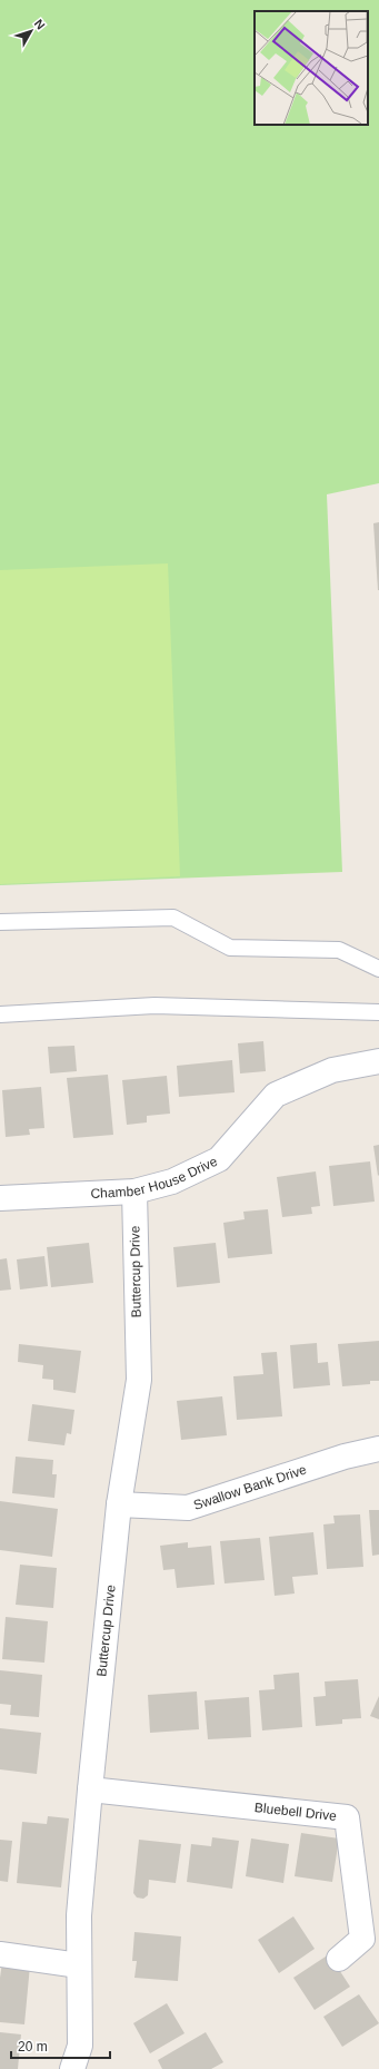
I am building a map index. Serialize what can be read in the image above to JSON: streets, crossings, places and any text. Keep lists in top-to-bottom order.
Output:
{
  "streets": {
    "street": [
      "Chamber House Drive",
      "Buttercup Drive",
      "Swallow Bank Drive",
      "Bluebell Drive"
    ]
  },
  "crossings": [
    ["Chamber House Drive", "Buttercup Drive"],
    ["Buttercup Drive", "Swallow Bank Drive"],
    ["Buttercup Drive", "Bluebell Drive"]
  ],
  "scale_bar": "20 m",
  "north": "top right"
}
